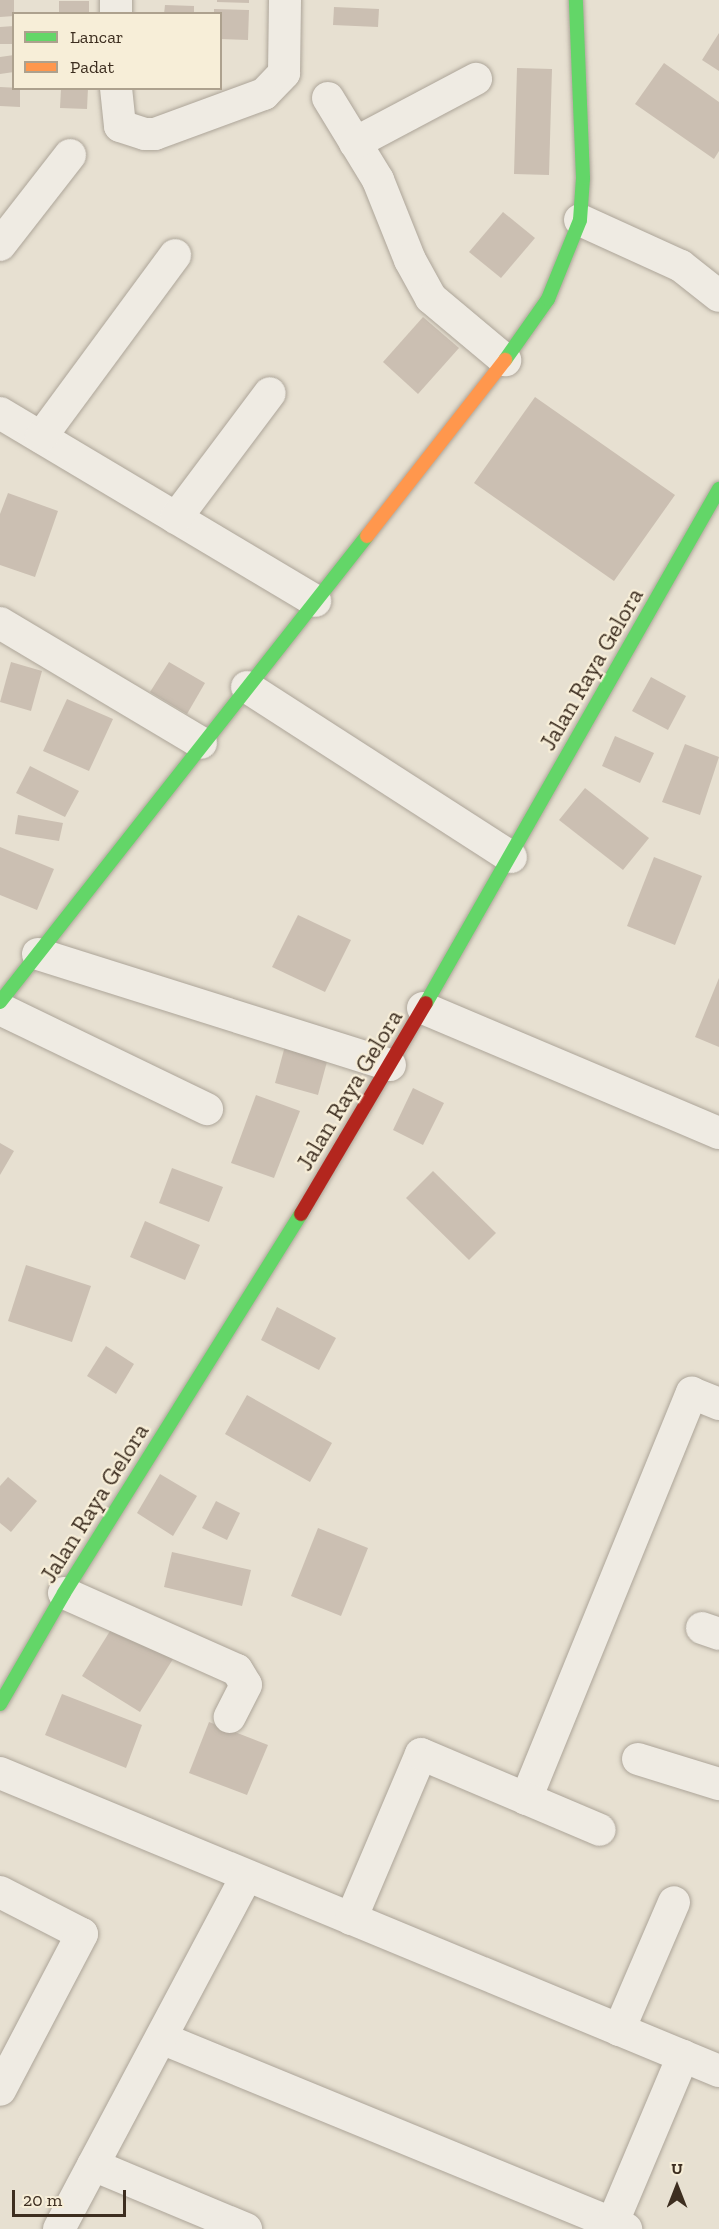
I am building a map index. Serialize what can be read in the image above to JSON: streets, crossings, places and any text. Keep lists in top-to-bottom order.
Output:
{
  "streets": {
    "street": ["Jalan Raya Gelora"]
  },
  "legend": ["Lancar", "Padat"],
  "scale_bar": "20 m",
  "north": "top"
}
